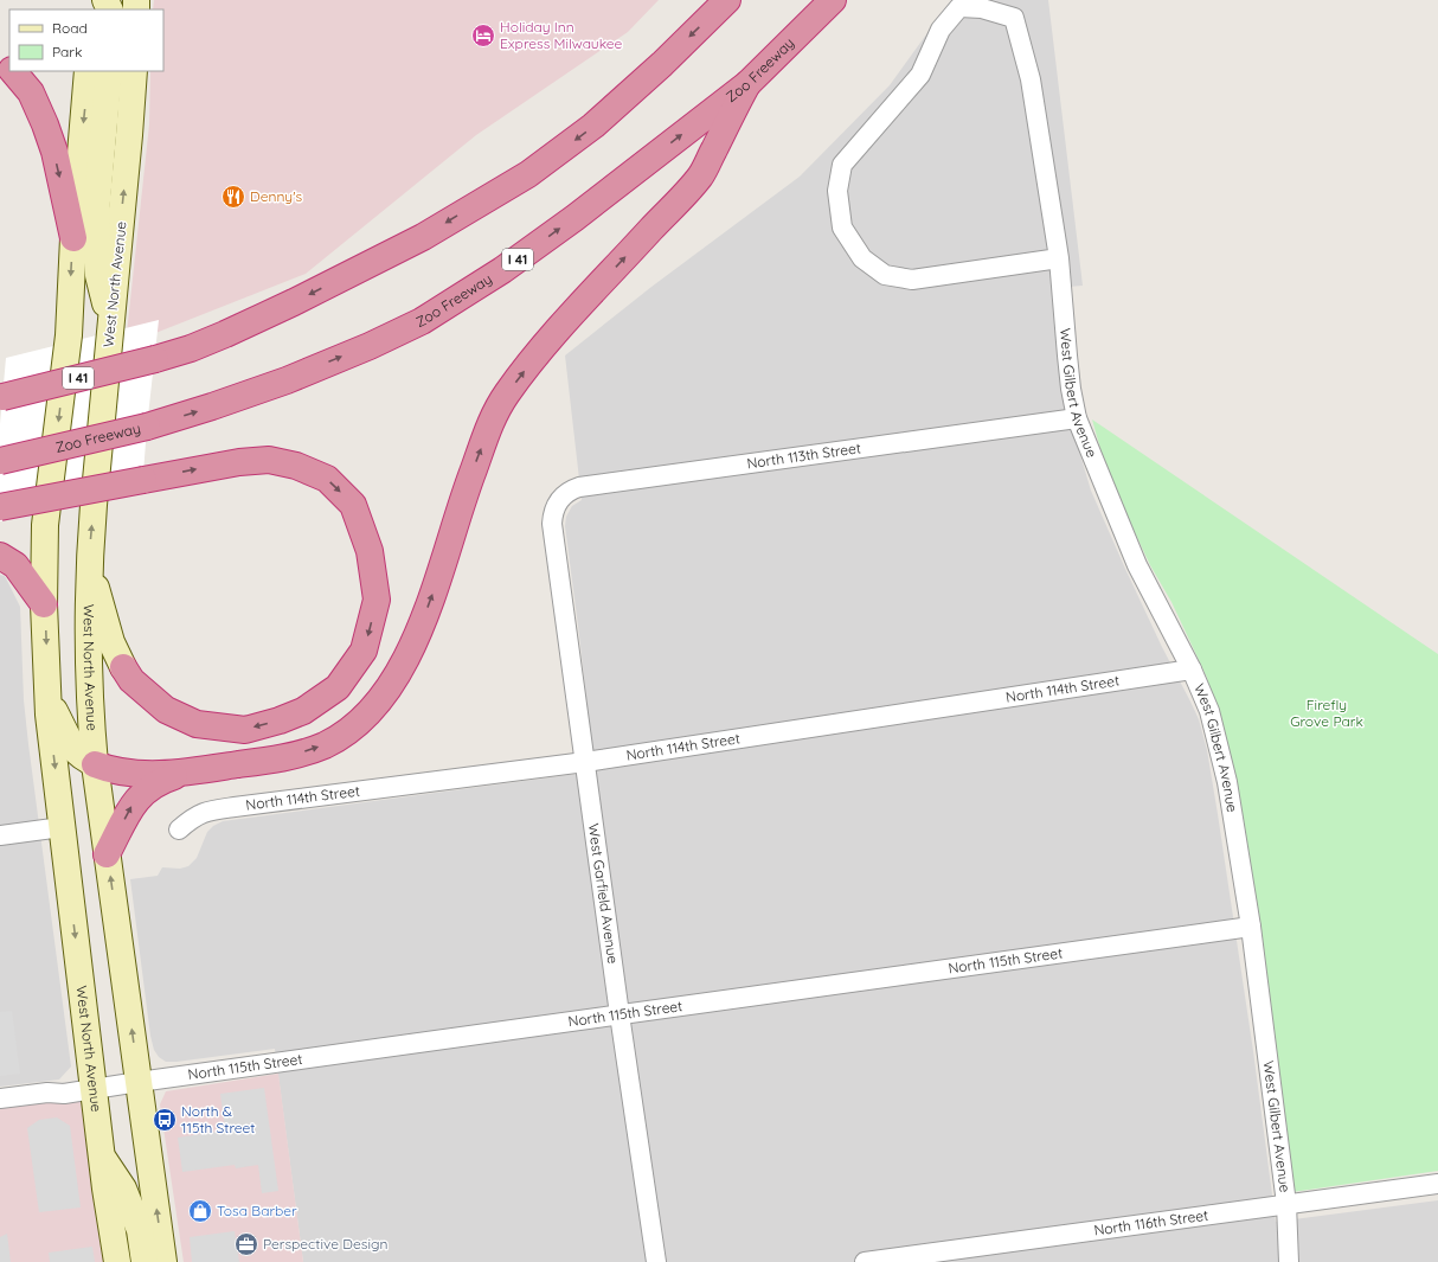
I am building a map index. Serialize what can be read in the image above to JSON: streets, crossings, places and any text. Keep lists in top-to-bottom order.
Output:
{
  "streets": {
    "highway": ["Zoo Freeway", "I 41"],
    "main road": ["West North Avenue"],
    "street": [
      "West Gilbert Avenue",
      "North 113th Street",
      "North 114th Street",
      "West Garfield Avenue",
      "North 115th Street",
      "North 116th Street"
    ]
  },
  "crossings": [
    ["West North Avenue", "North 115th Street"],
    ["West Gilbert Avenue", "North 113th Street"],
    ["West Gilbert Avenue", "North 114th Street"],
    ["West Gilbert Avenue", "North 115th Street"],
    ["West Gilbert Avenue", "North 116th Street"],
    ["North 113th Street", "West Garfield Avenue"],
    ["North 114th Street", "West Garfield Avenue"],
    ["West Garfield Avenue", "North 115th Street"]
  ],
  "parks": ["Firefly Grove Park"],
  "places": {
    "hotel": ["Holiday Inn Express Milwaukee"],
    "restaurant": ["Denny's"],
    "bus stop": ["North & 115th Street"],
    "shop": ["Tosa Barber"],
    "office": ["Perspective Design"]
  },
  "legend": ["Road", "Park"]
}
